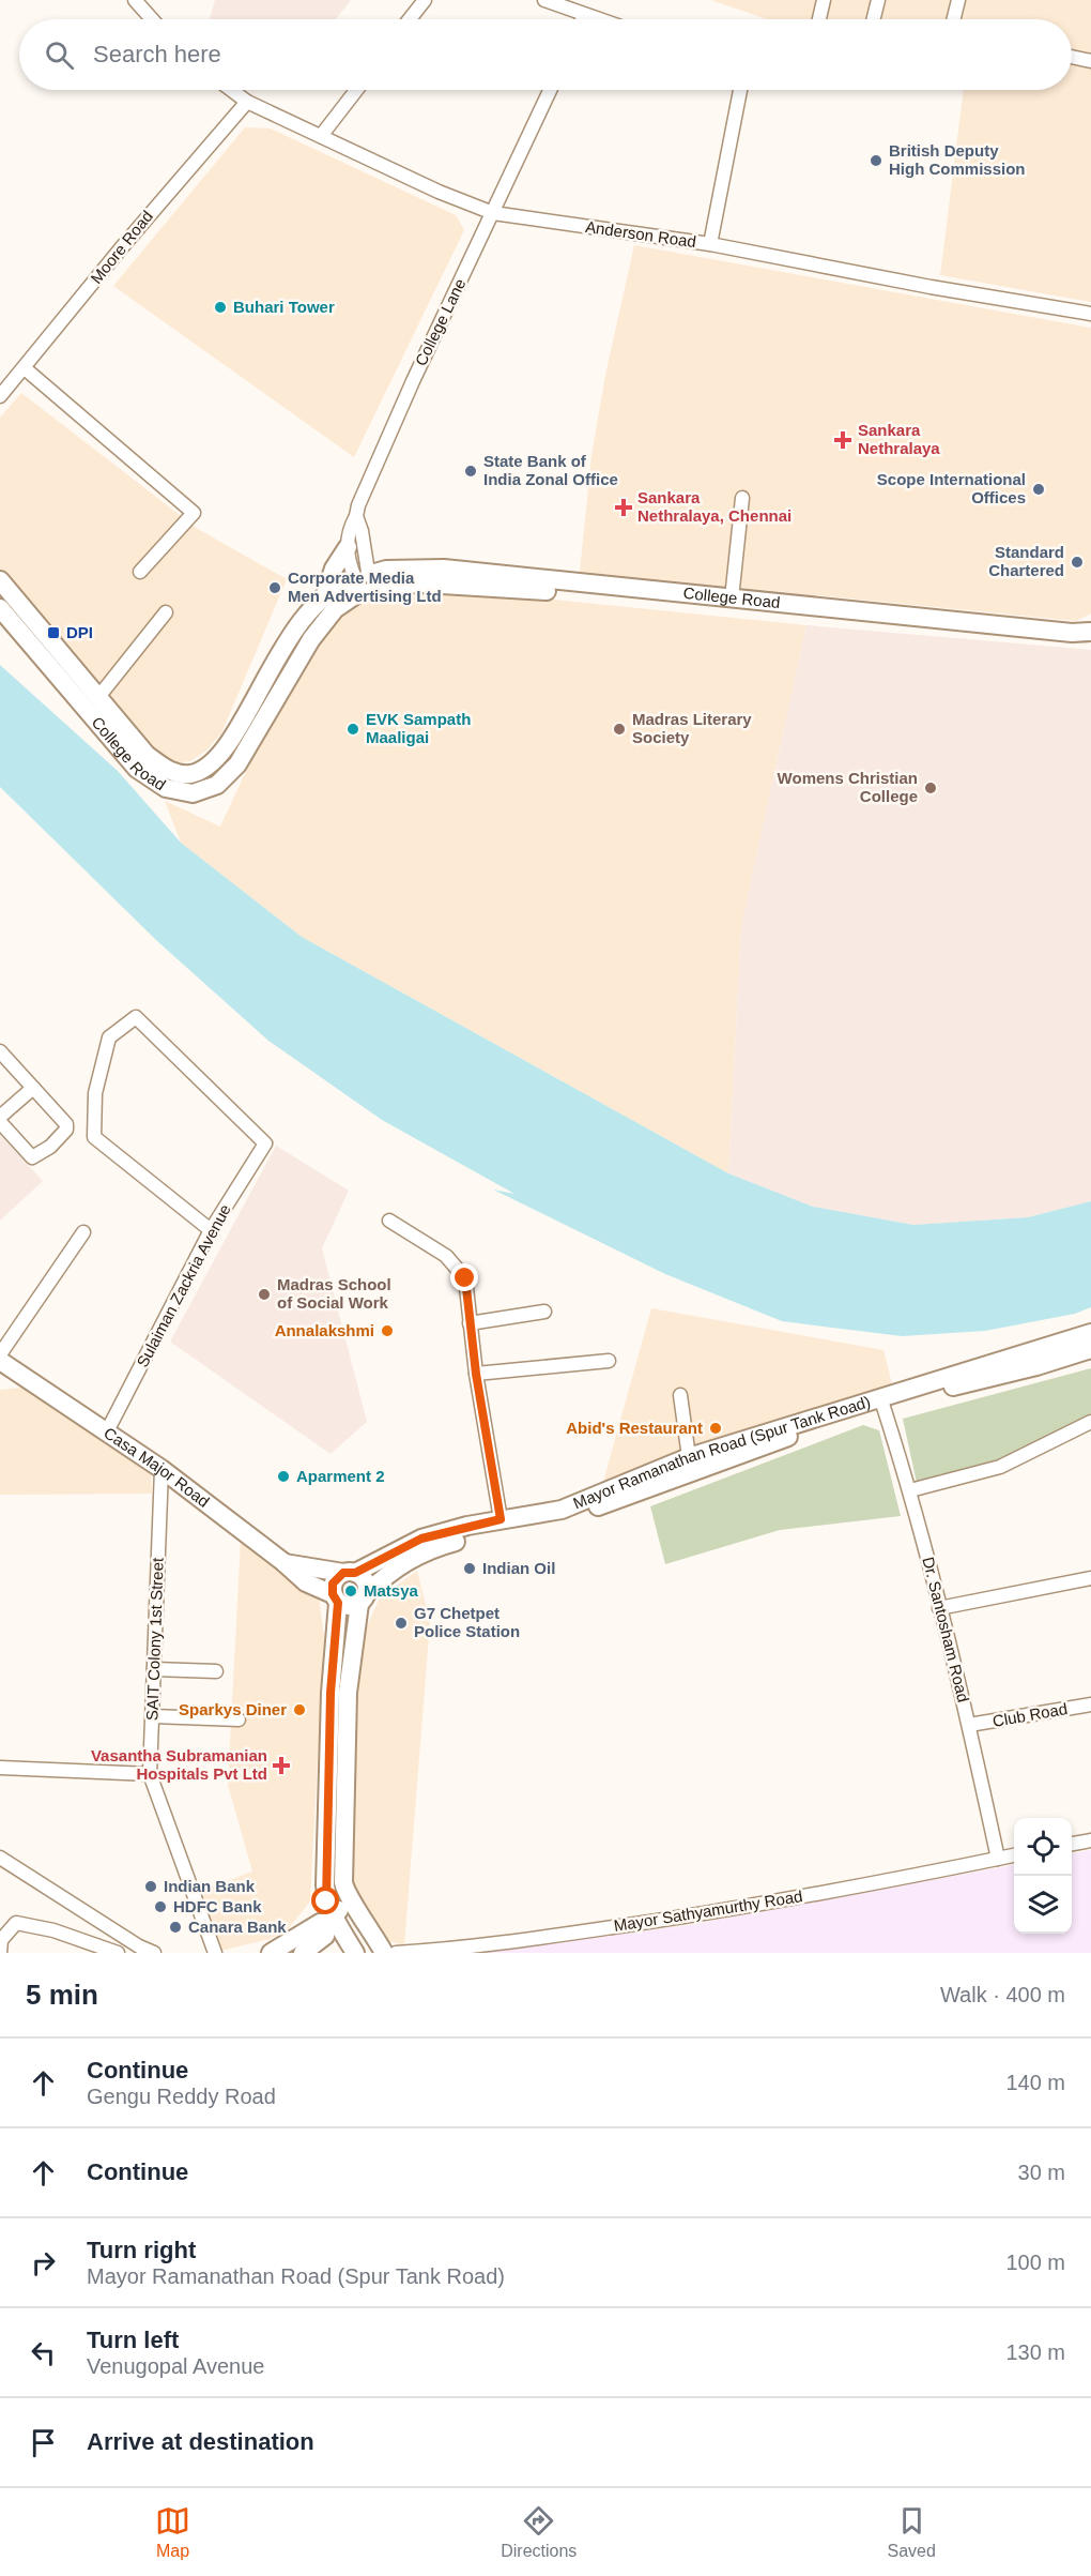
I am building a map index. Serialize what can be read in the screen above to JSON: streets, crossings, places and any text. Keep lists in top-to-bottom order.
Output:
{
  "streets": {
    "main road": ["College Road", "Mayor Ramanathan Road (Spur Tank Road)", "Casa Major Road"],
    "street": [
      "Anderson Road",
      "Moore Road",
      "College Lane",
      "Sulaiman Zackria Avenue",
      "Dr. Santosham Road",
      "SAIT Colony 1st Street",
      "Club Road",
      "Mayor Sathyamurthy Road"
    ]
  },
  "crossings": [
    ["Anderson Road", "Moore Road"],
    ["Anderson Road", "College Lane"],
    ["Sulaiman Zackria Avenue", "Casa Major Road"],
    ["Mayor Ramanathan Road (Spur Tank Road)", "Casa Major Road"],
    ["Mayor Ramanathan Road (Spur Tank Road)", "Dr. Santosham Road"],
    ["Casa Major Road", "SAIT Colony 1st Street"],
    ["Dr. Santosham Road", "Club Road"],
    ["Dr. Santosham Road", "Mayor Sathyamurthy Road"]
  ],
  "places": {
    "other": [
      "British Deputy High Commission",
      "Buhari Tower",
      "State Bank of India Zonal Office",
      "Scope International Offices",
      "Standard Chartered",
      "Corporate Media Men Advertising Ltd",
      "EVK Sampath Maaligai",
      "Madras Literary Society",
      "Womens Christian College",
      "Madras School of Social Work",
      "Annalakshmi",
      "Abid's Restaurant",
      "Aparment 2",
      "Indian Oil",
      "Matsya",
      "G7 Chetpet Police Station",
      "Sparkys Diner",
      "Indian Bank",
      "HDFC Bank",
      "Canara Bank"
    ],
    "health": ["Sankara Nethralaya", "Sankara Nethralaya, Chennai", "Vasantha Subramanian Hospitals Pvt Ltd"],
    "transit": ["DPI"]
  },
  "page": {
    "search": "Search here",
    "heading": ["5 min", "Walk · 400 m"],
    "list": [
      ["Continue", "Gengu Reddy Road", "140 m"],
      ["Continue", "30 m"],
      ["Turn right", "Mayor Ramanathan Road (Spur Tank Road)", "100 m"],
      ["Turn left", "Venugopal Avenue", "130 m"],
      "Arrive at destination"
    ],
    "nav": ["Map", "Directions", "Saved"]
  }
}
